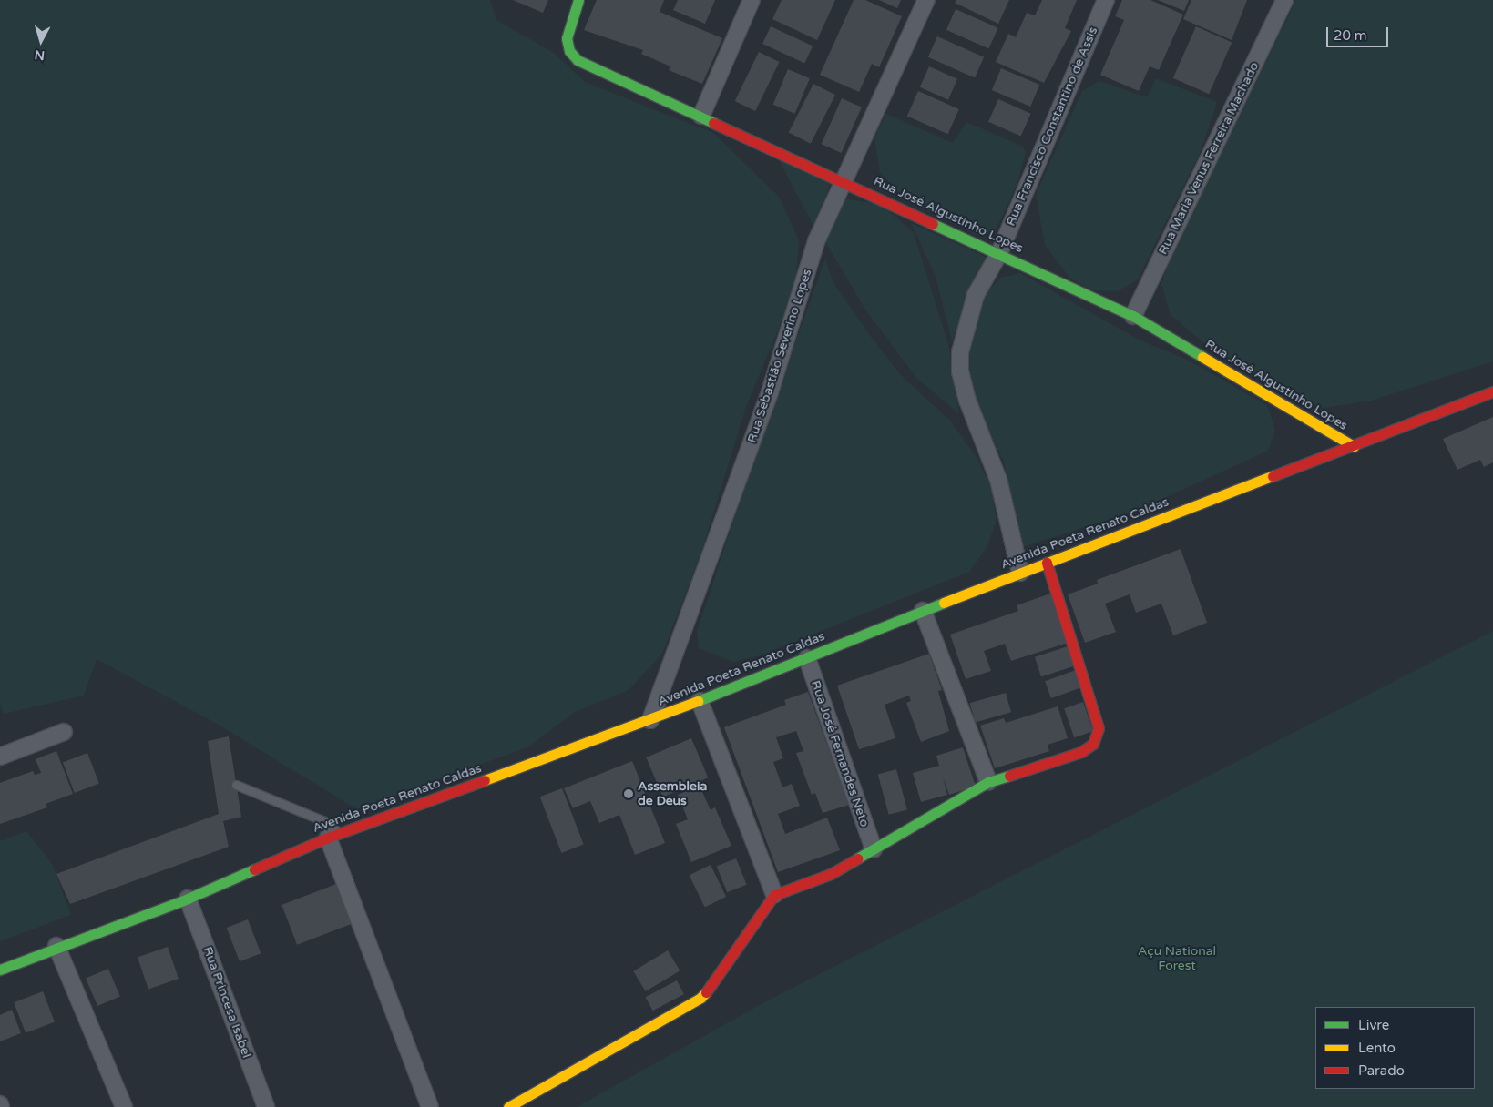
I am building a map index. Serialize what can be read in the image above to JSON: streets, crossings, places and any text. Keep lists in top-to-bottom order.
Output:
{
  "streets": {
    "street": [
      "Rua Francisco Constantino de Assis",
      "Rua Maria Venus Ferreira Machado",
      "Rua José Algustinho Lopes",
      "Rua Sebastião Severino Lopes",
      "Avenida Poeta Renato Caldas",
      "Rua José Fernandes Neto",
      "Rua Princesa Isabel"
    ]
  },
  "crossings": [
    ["Rua Francisco Constantino de Assis", "Rua José Algustinho Lopes"],
    ["Rua Francisco Constantino de Assis", "Avenida Poeta Renato Caldas"],
    ["Rua Maria Venus Ferreira Machado", "Rua José Algustinho Lopes"],
    ["Rua José Algustinho Lopes", "Rua Sebastião Severino Lopes"],
    ["Rua José Algustinho Lopes", "Avenida Poeta Renato Caldas"],
    ["Rua Sebastião Severino Lopes", "Avenida Poeta Renato Caldas"],
    ["Avenida Poeta Renato Caldas", "Rua José Fernandes Neto"],
    ["Avenida Poeta Renato Caldas", "Rua Princesa Isabel"]
  ],
  "parks": ["Açu National Forest"],
  "places": ["Assembleia de Deus"],
  "legend": ["Livre", "Lento", "Parado"],
  "scale_bar": "20 m",
  "north": "bottom"
}
